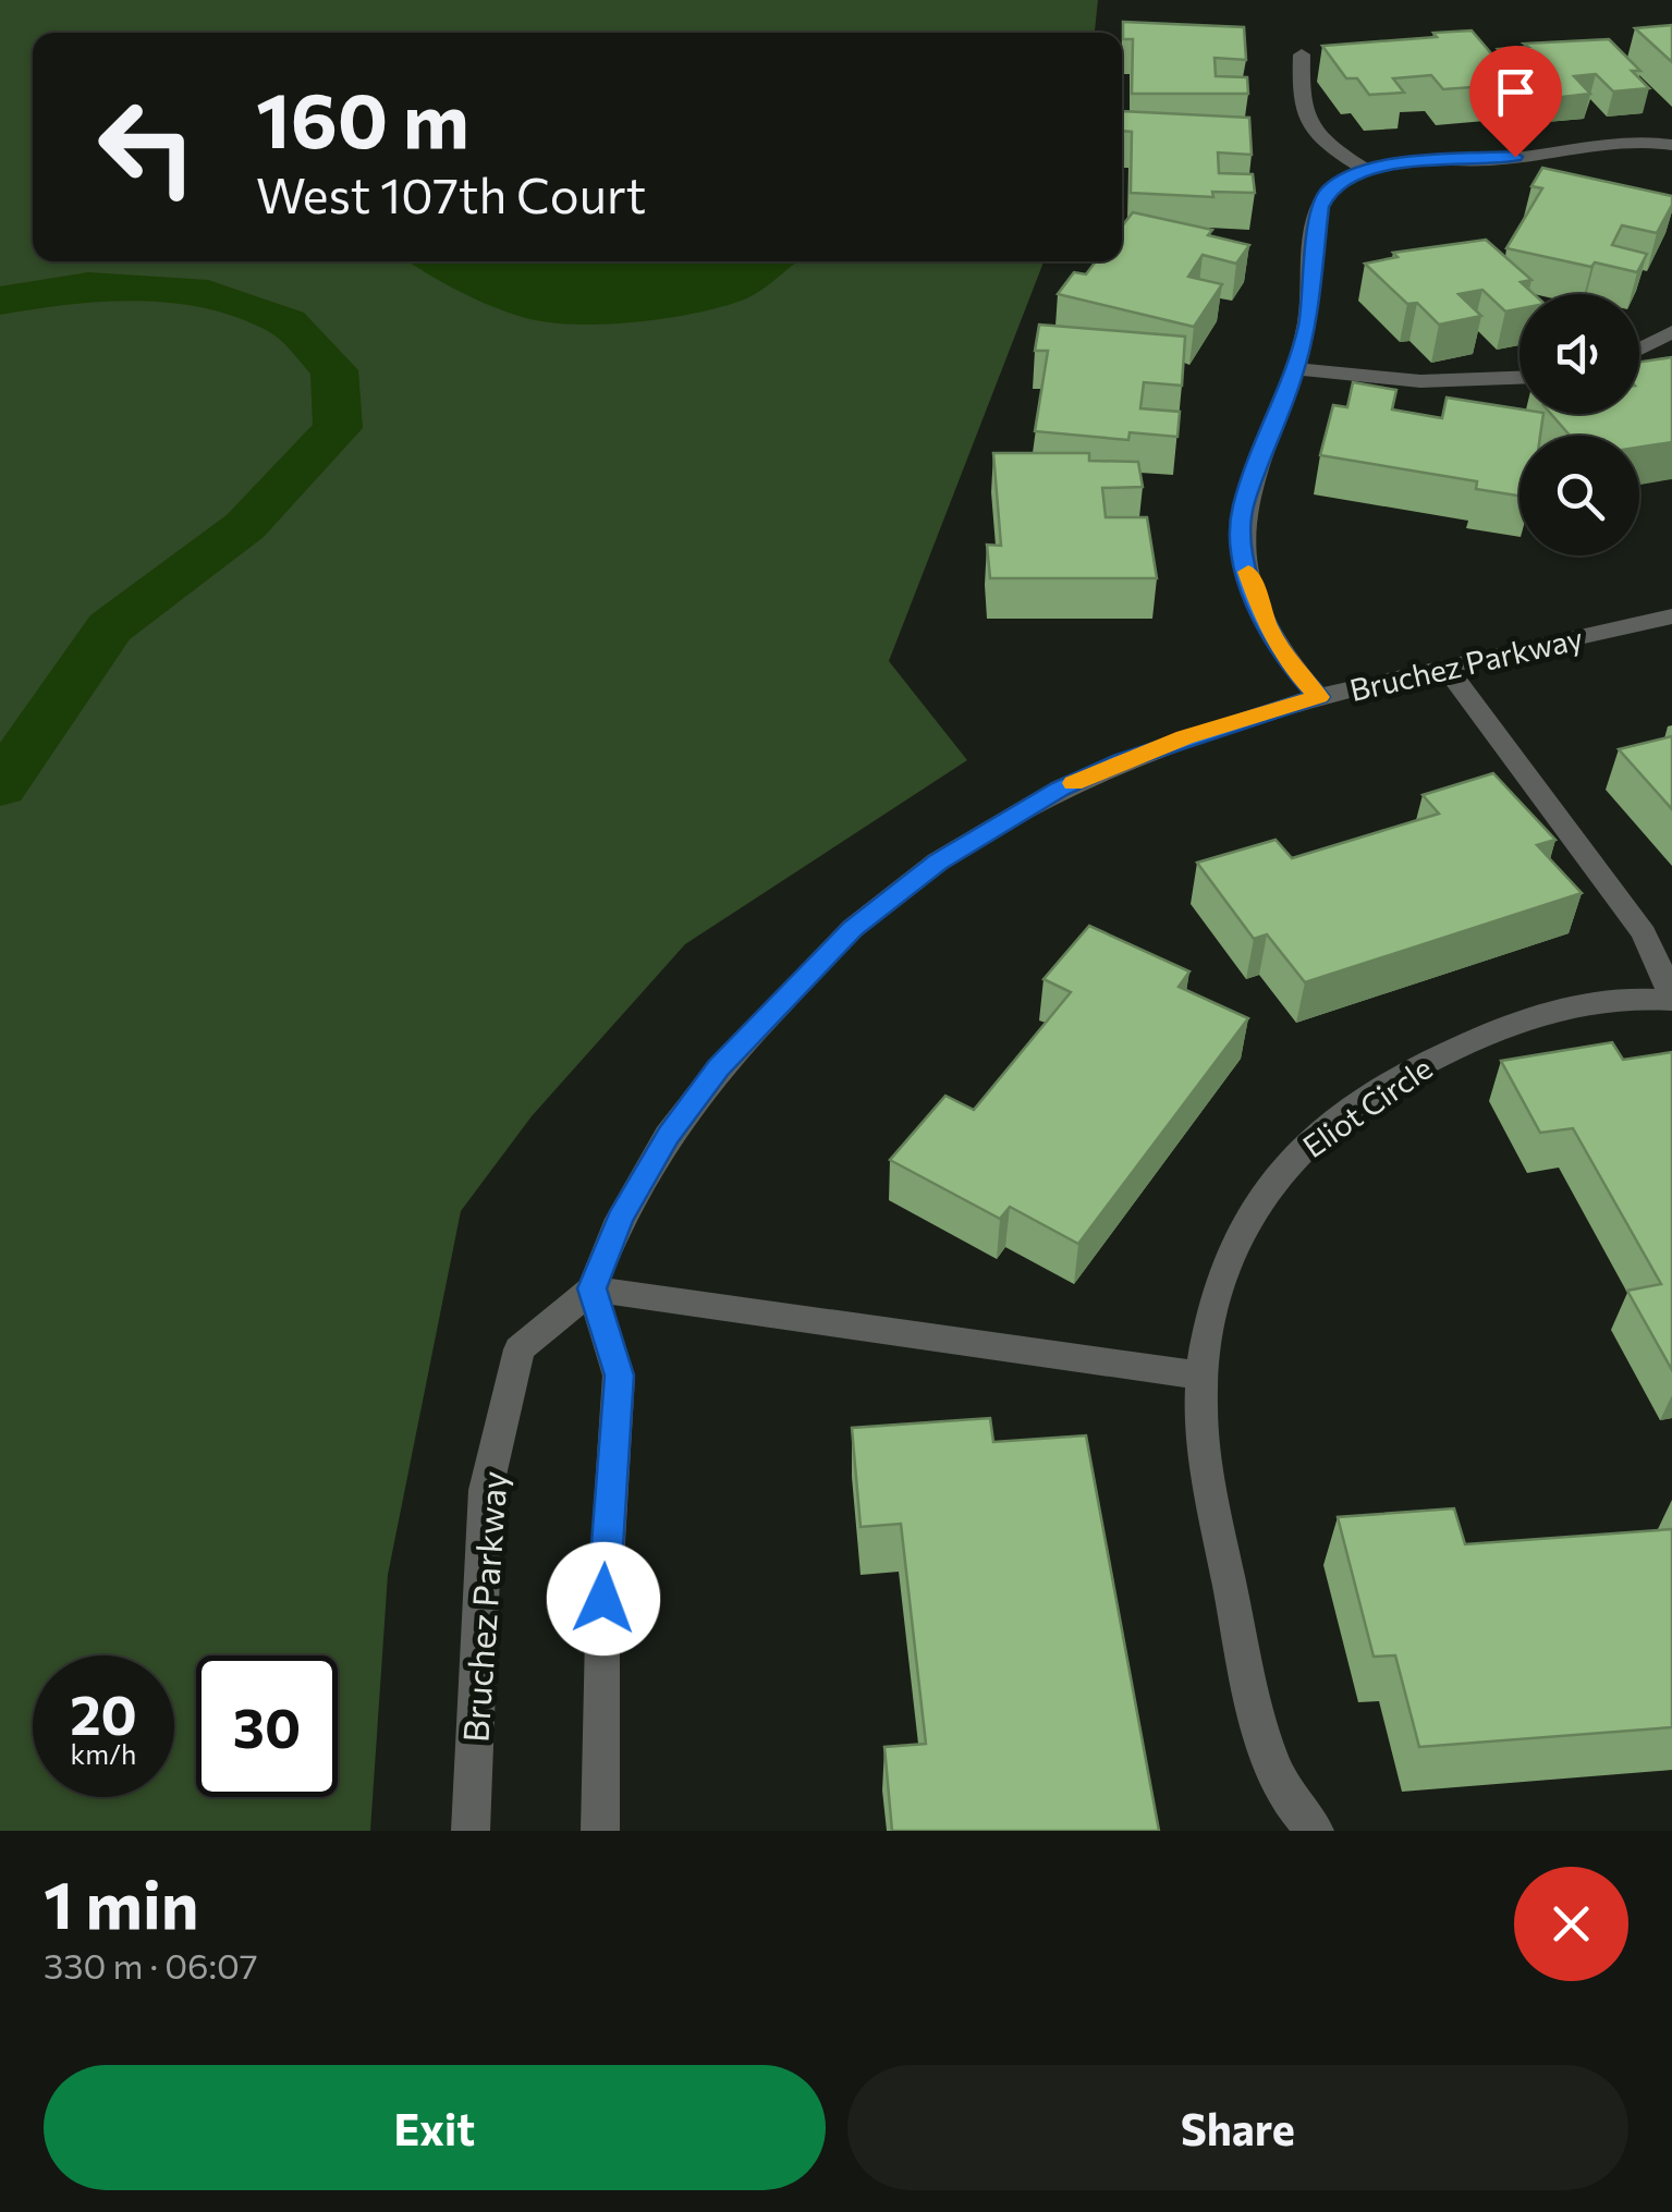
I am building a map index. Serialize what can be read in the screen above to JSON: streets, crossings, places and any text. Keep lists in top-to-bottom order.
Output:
{
  "streets": {
    "street": ["Bruchez Parkway", "Eliot Circle"]
  },
  "page": {
    "turn": ["160 m", "West 107th Court"],
    "speed": "20 km/h",
    "limit": "30",
    "heading": ["1 min", "330 m · 06:07"],
    "buttons": ["Exit", "Share"]
  }
}
